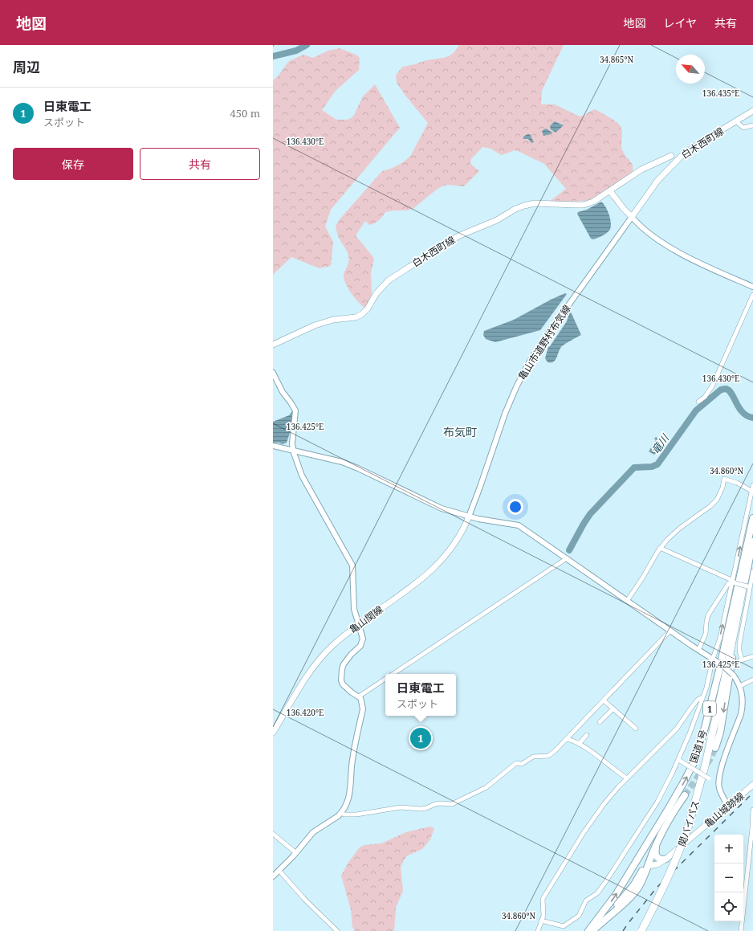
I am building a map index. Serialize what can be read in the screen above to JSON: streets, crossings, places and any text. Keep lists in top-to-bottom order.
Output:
{
  "streets": {
    "highway": ["1", "国道1号", "関バイパス"],
    "main road": ["白木西町線", "亀山関線", "亀山城跡線"],
    "street": ["亀山市道野村布気線"]
  },
  "crossings": [
    ["白木西町線", "亀山市道野村布気線"],
    ["亀山市道野村布気線", "亀山関線"],
    ["1", "国道1号"],
    ["1", "関バイパス"]
  ],
  "districts": ["布気町"],
  "water": ["竜川"],
  "north": "top left",
  "page": {
    "header": "地図",
    "nav": ["地図", "レイヤ", "共有"],
    "heading": "周辺",
    "list": [
      {
        "mark": "1",
        "name": "日東電工",
        "note": "スポット",
        "value": "450 m"
      }
    ],
    "buttons": ["保存", "共有"],
    "popup": ["日東電工", "スポット"],
    "pins": "1",
    "map_buttons": ["+", "−"]
  },
  "coordinates": [
    "34.865°N",
    "136.435°E",
    "136.430°E",
    "136.425°E",
    "34.860°N",
    "136.420°E"
  ]
}
